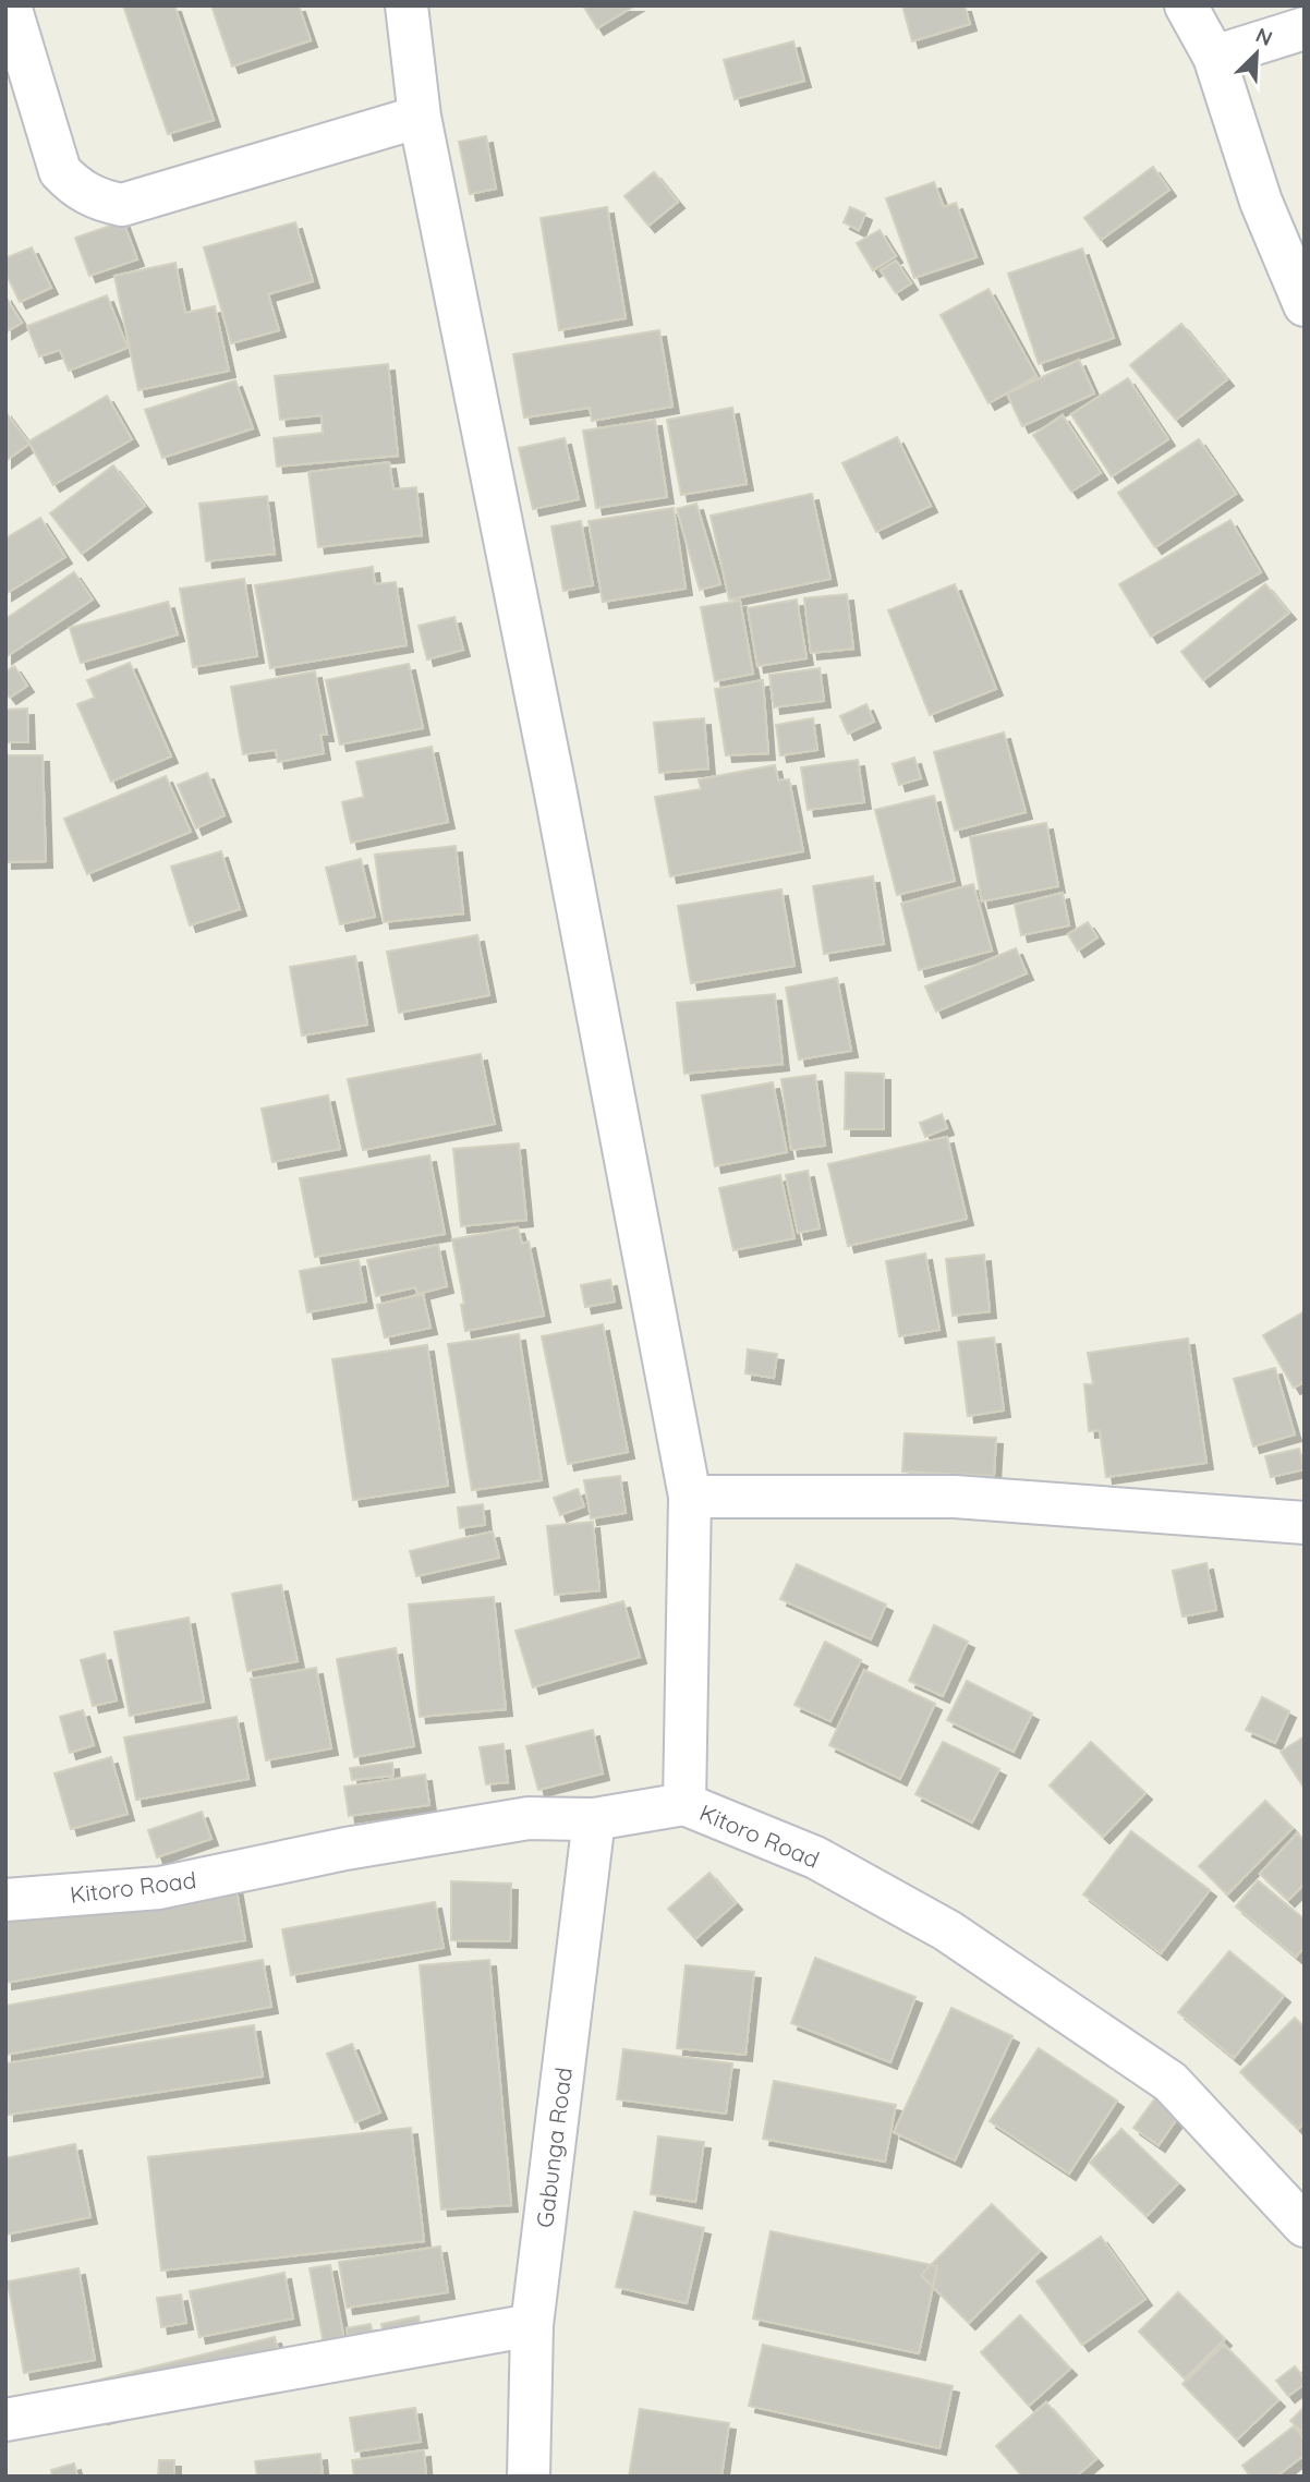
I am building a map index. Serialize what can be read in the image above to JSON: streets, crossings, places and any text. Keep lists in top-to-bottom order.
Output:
{
  "streets": {
    "street": ["Kitoro Road", "Gabunga Road"]
  },
  "crossings": [
    ["Kitoro Road", "Gabunga Road"]
  ],
  "north": "top right"
}
